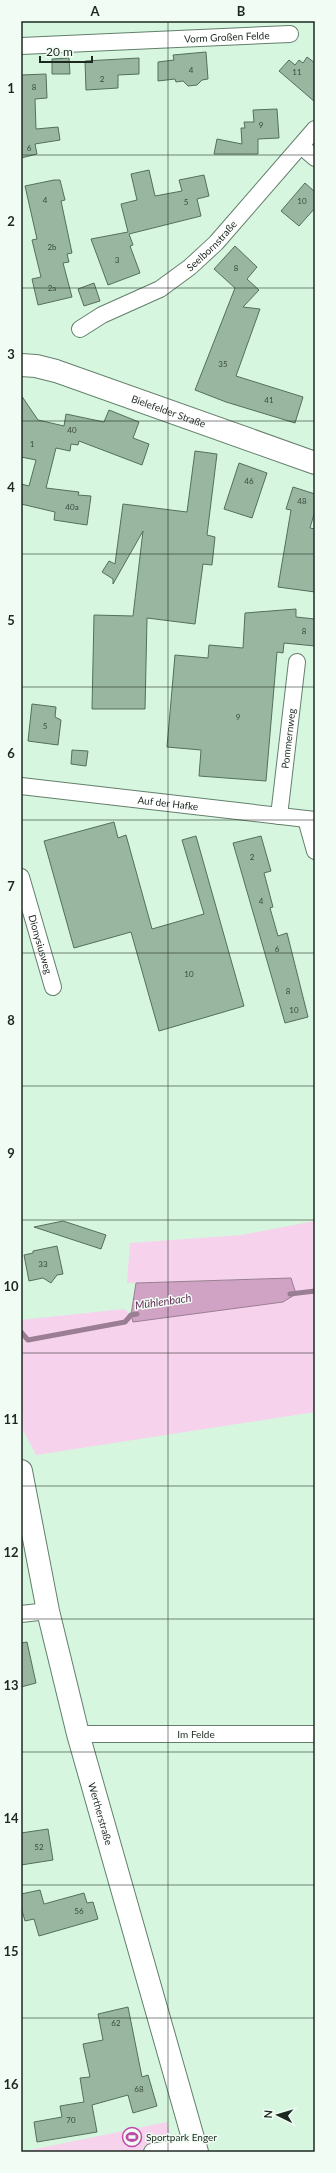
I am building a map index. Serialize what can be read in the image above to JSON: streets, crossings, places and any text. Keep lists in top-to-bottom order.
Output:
{
  "streets": {
    "main road": ["Bielefelder Straße", "Wertherstraße"],
    "street": [
      "Vorm Großen Felde",
      "Seelbornstraße",
      "Pommernweg",
      "Auf der Hafke",
      "Dionysiusweg",
      "Im Felde"
    ]
  },
  "crossings": [
    ["Pommernweg", "Auf der Hafke"],
    ["Im Felde", "Wertherstraße"]
  ],
  "water": ["Mühlenbach"],
  "places": {
    "sports": ["Sportpark Enger"]
  },
  "house_numbers": [
    "4",
    "11",
    "2",
    "8",
    "9",
    "6",
    "4",
    "10",
    "5",
    "2b",
    "3",
    "8",
    "2a",
    "35",
    "41",
    "40",
    "1",
    "46",
    "48",
    "40a",
    "8",
    "9",
    "5",
    "2",
    "4",
    "6",
    "10",
    "8",
    "10",
    "33",
    "52",
    "56",
    "62",
    "68",
    "70"
  ],
  "scale_bar": "20 m",
  "north": "left",
  "grid": {
    "columns": ["A", "B"],
    "rows": [
      "1",
      "2",
      "3",
      "4",
      "5",
      "6",
      "7",
      "8",
      "9",
      "10",
      "11",
      "12",
      "13",
      "14",
      "15",
      "16"
    ]
  }
}
